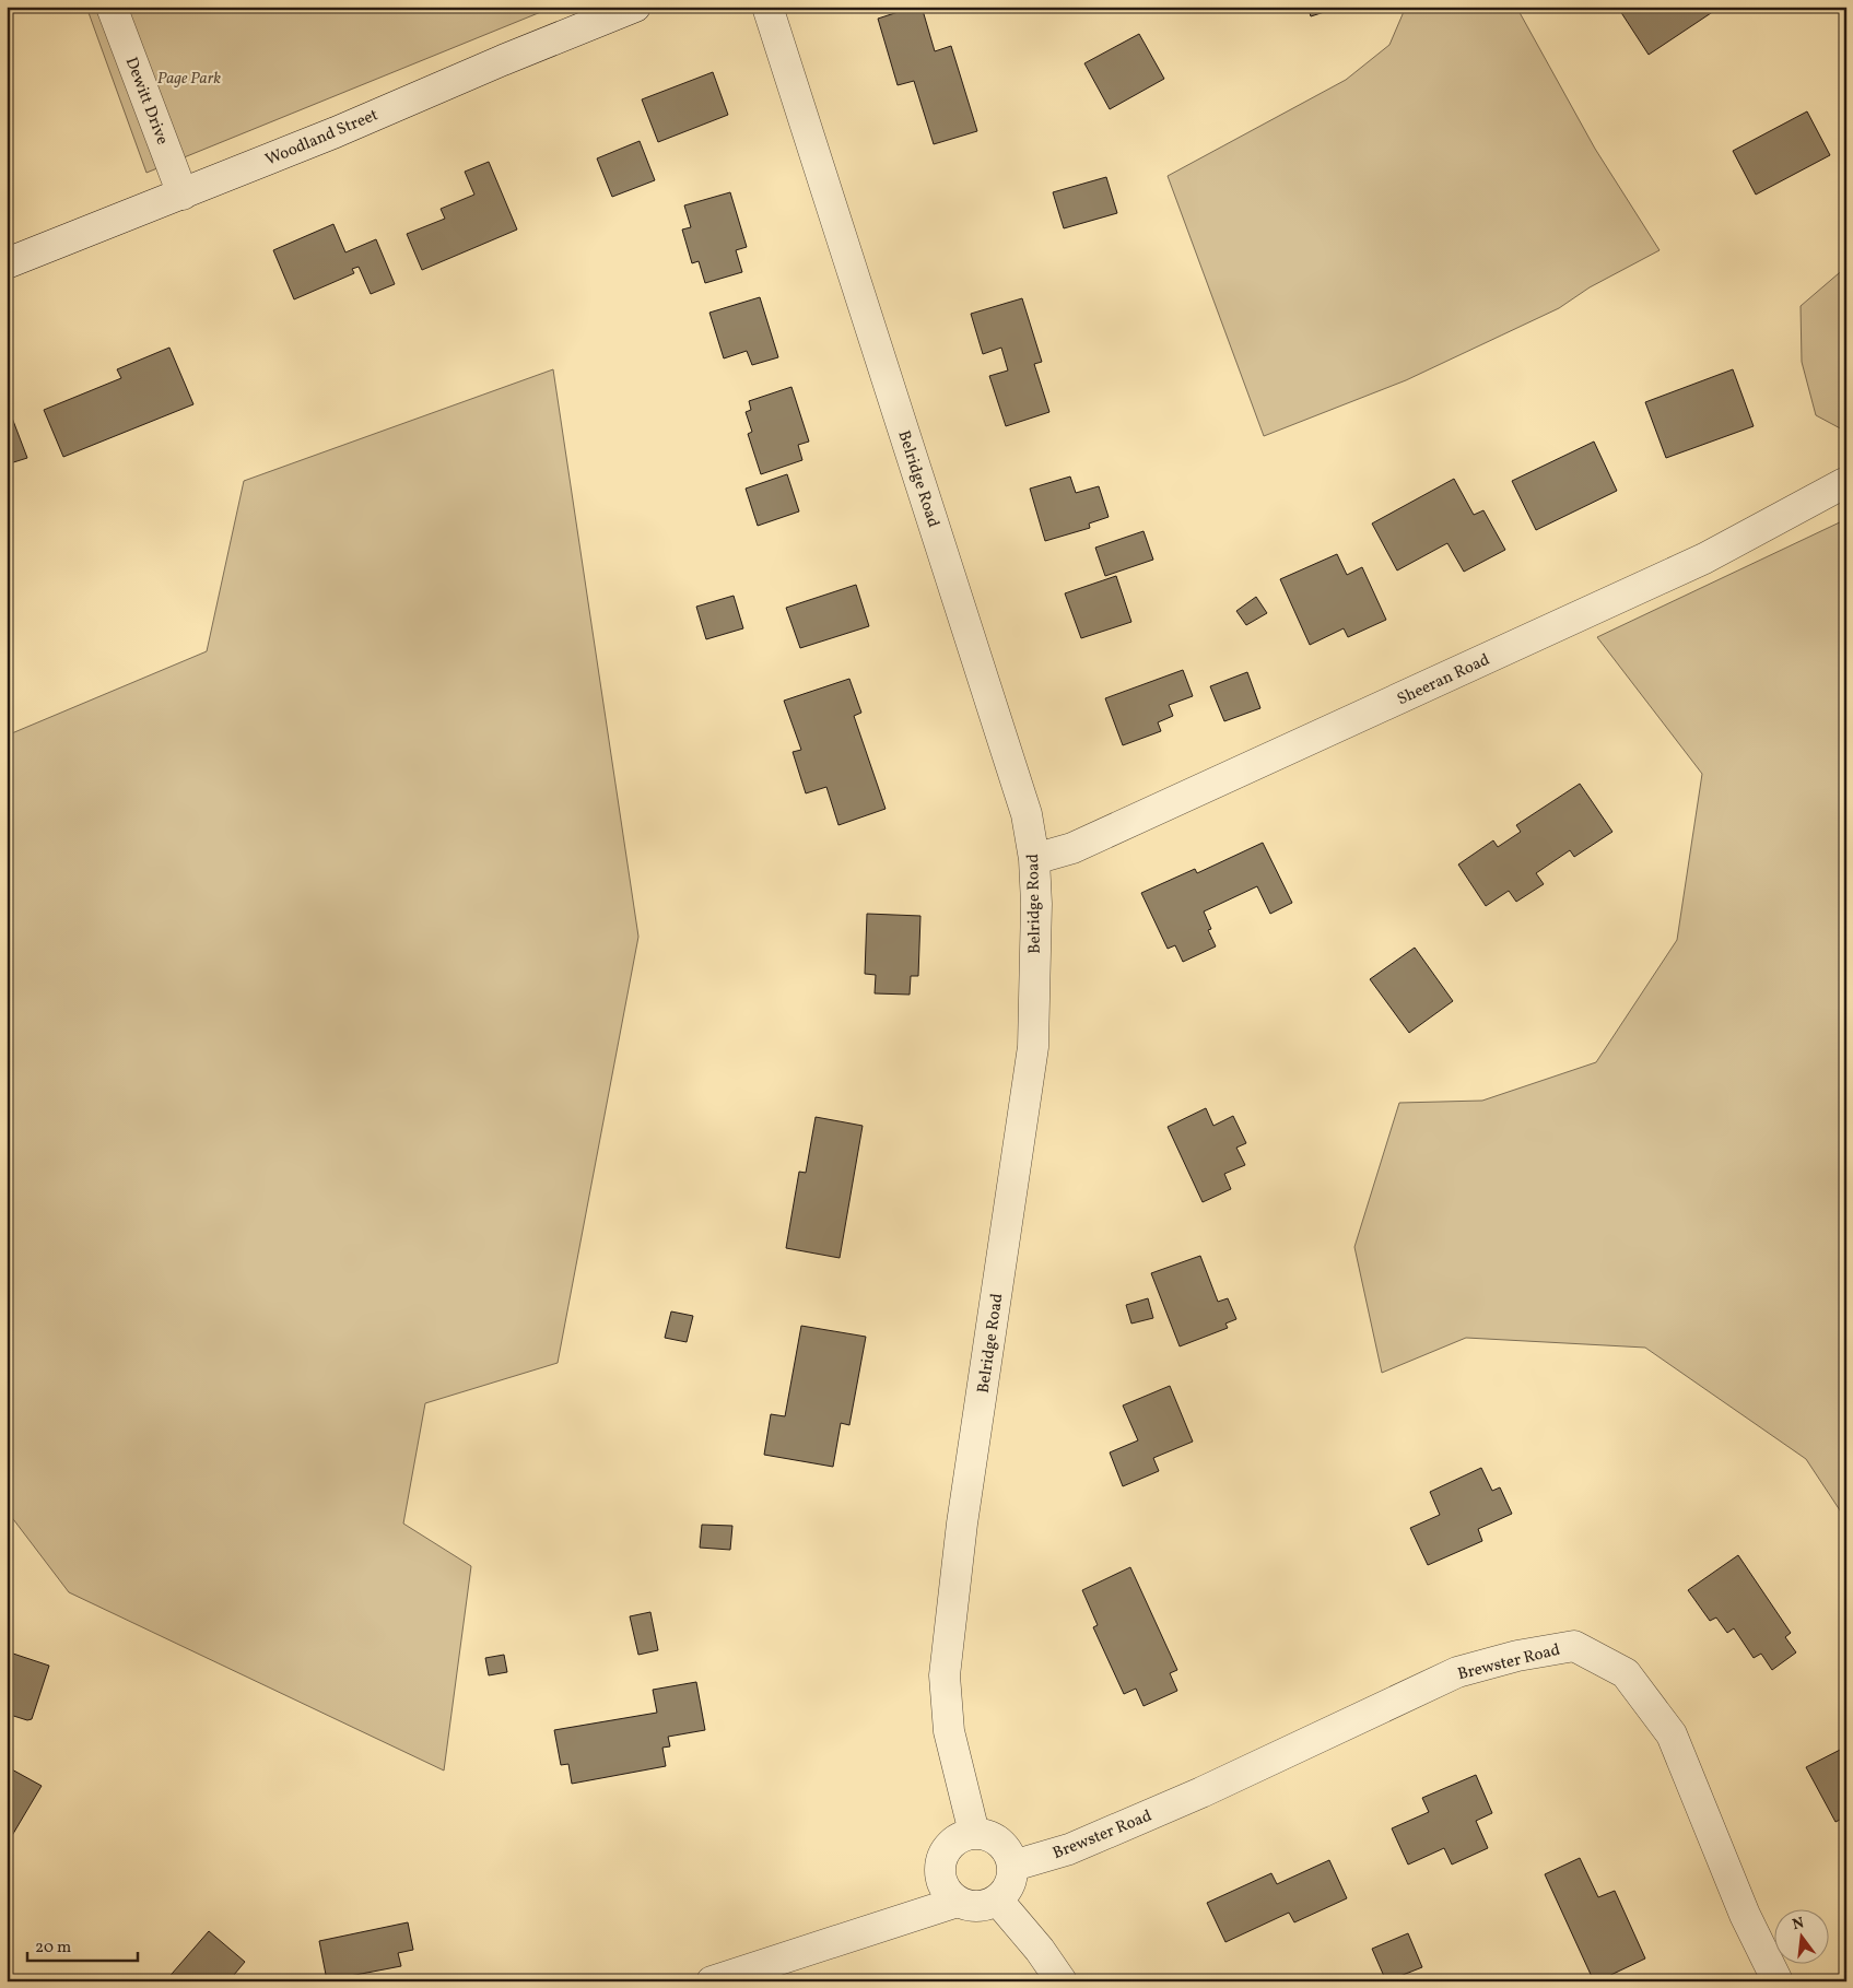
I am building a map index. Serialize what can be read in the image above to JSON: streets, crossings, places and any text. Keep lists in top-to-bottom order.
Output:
{
  "streets": {
    "street": [
      "Dewitt Drive",
      "Woodland Street",
      "Belridge Road",
      "Sheeran Road",
      "Brewster Road"
    ]
  },
  "crossings": [
    ["Dewitt Drive", "Woodland Street"],
    ["Belridge Road", "Sheeran Road"],
    ["Belridge Road", "Brewster Road"]
  ],
  "parks": ["Page Park"],
  "scale_bar": "20 m",
  "north": "top"
}
